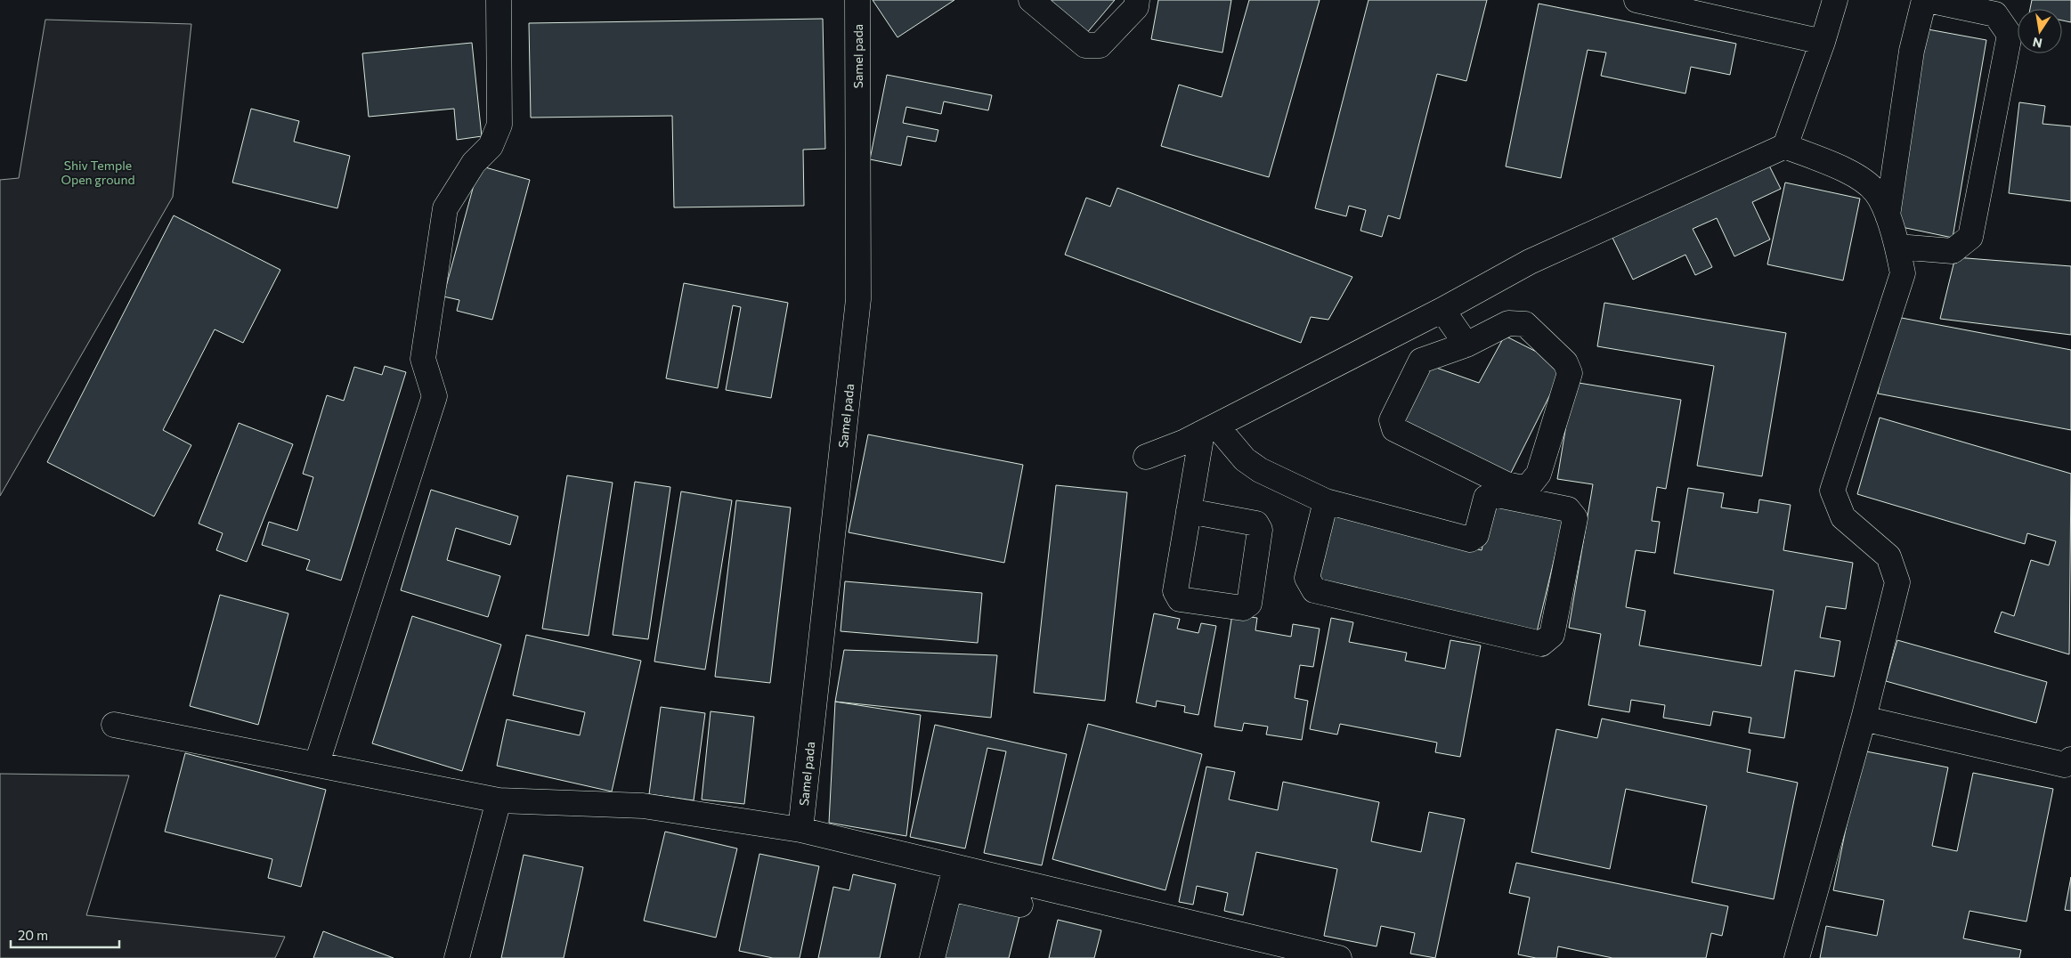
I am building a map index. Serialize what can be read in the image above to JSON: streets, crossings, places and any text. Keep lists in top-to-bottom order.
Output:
{
  "streets": {
    "street": ["Samel pada"]
  },
  "parks": ["Shiv Temple Open ground"],
  "scale_bar": "20 m",
  "north": "bottom"
}
